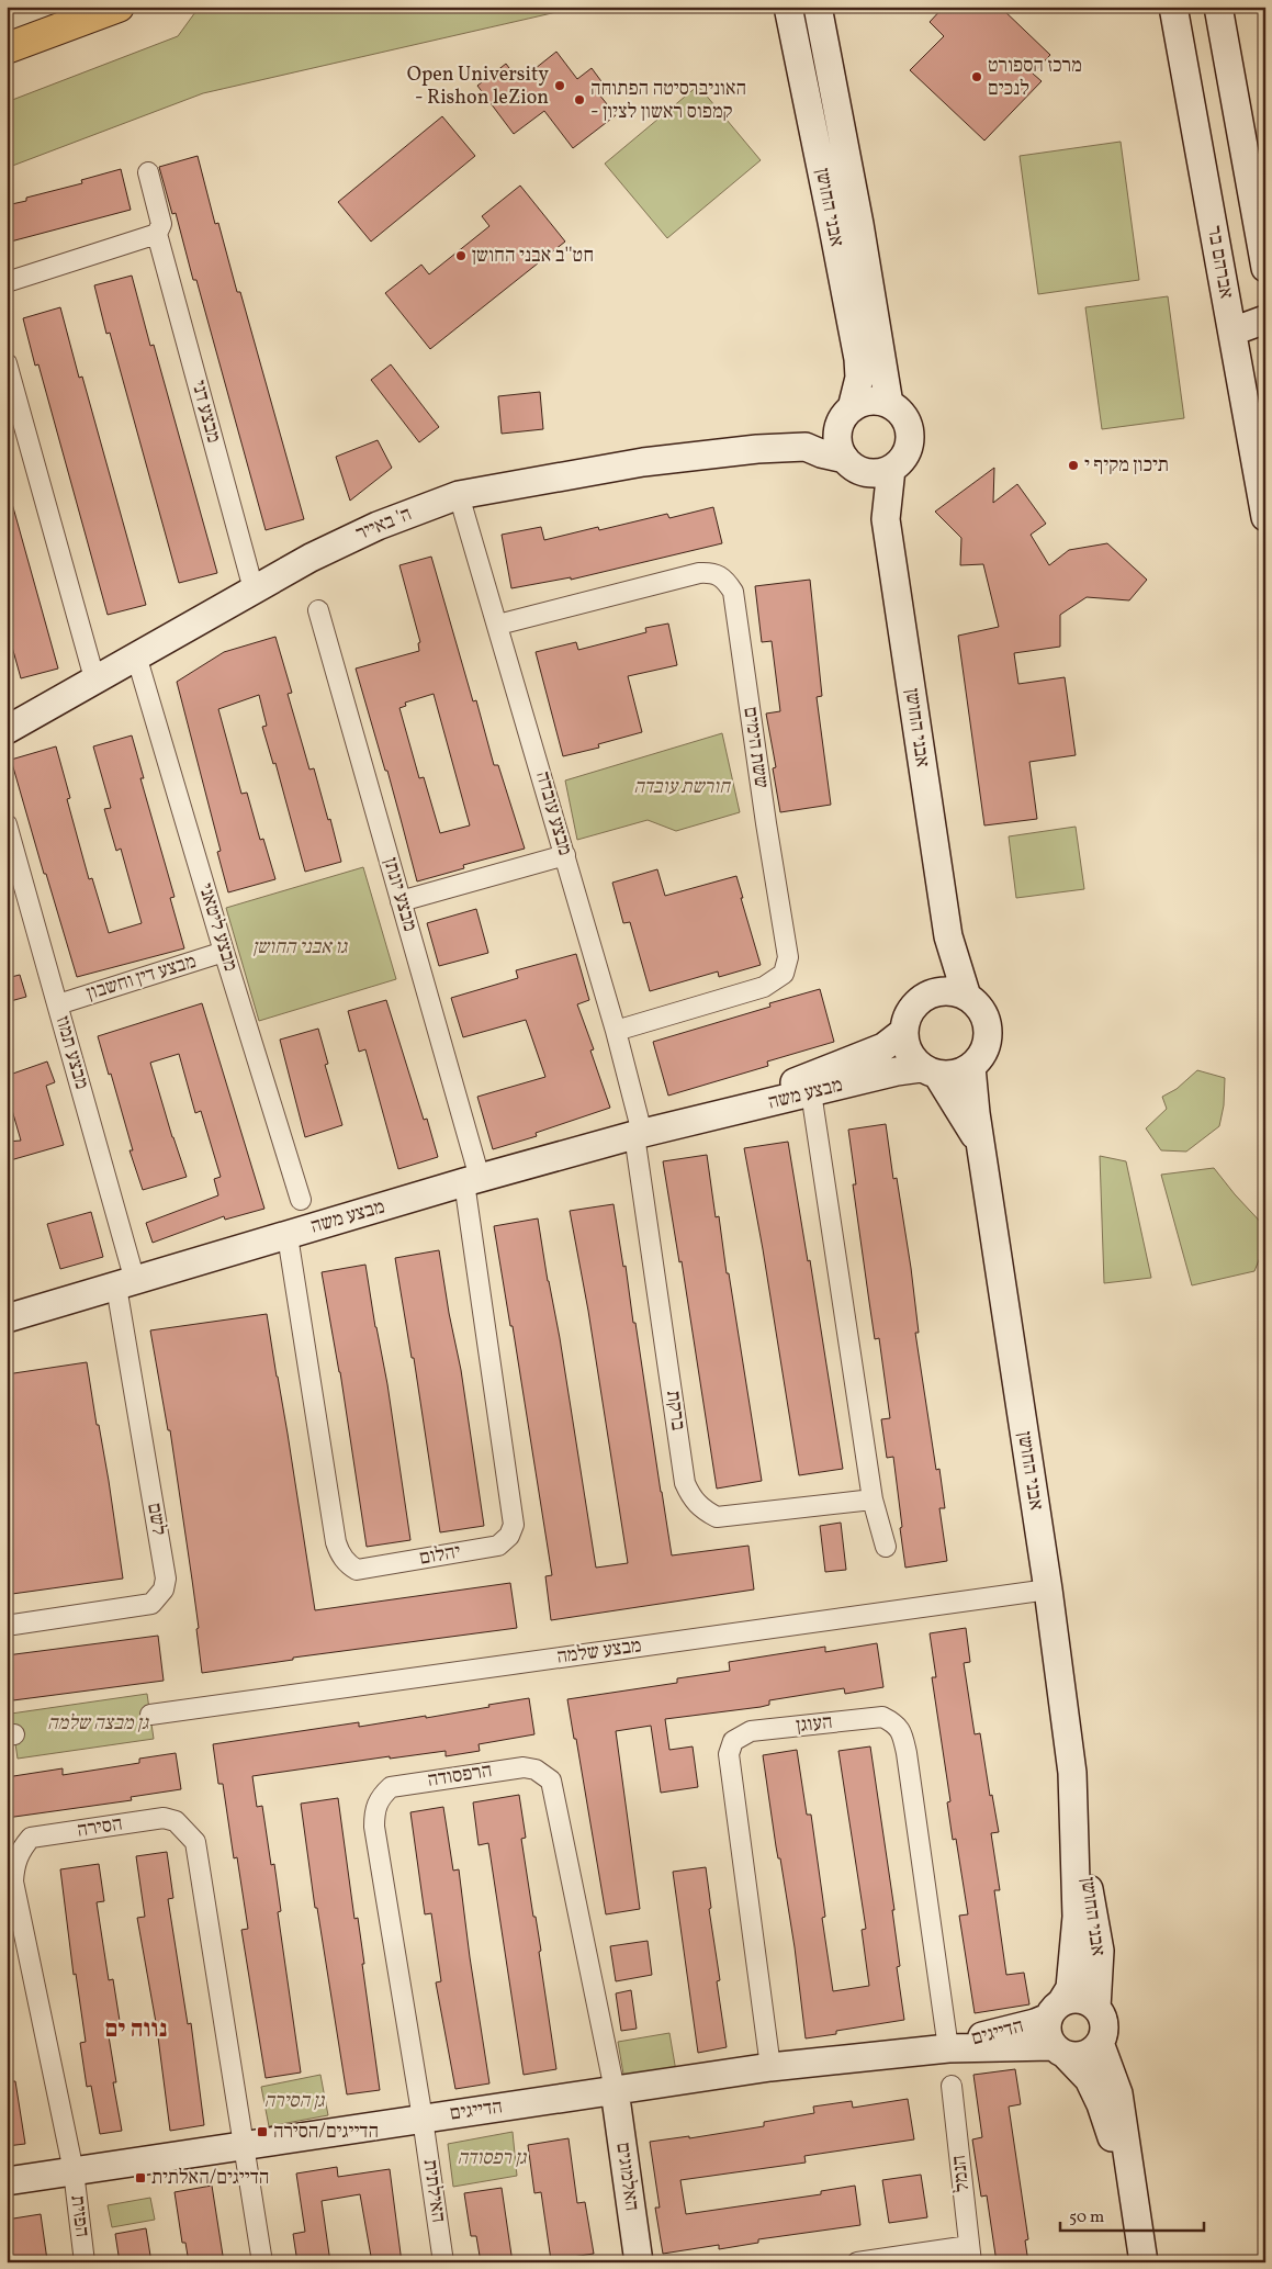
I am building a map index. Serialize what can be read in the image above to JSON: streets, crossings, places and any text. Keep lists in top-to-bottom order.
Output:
{
  "streets": {
    "street": [
      "אבני החושן",
      "אברהם בר",
      "מבצע דני",
      "ה' באייר",
      "ששת הימים",
      "מבצע עובדה",
      "מבצע יונתן",
      "מבצע ליטאני",
      "מבצע דין וחשבון",
      "מבצע תמוז",
      "מבצע משה",
      "ברקת",
      "לשם",
      "יהלום",
      "מבצע שלמה",
      "העוגן",
      "הרפסודה",
      "הסירה",
      "הדייגים",
      "הנמל",
      "האלמוגים",
      "האילתית",
      "הפזית"
    ]
  },
  "crossings": [
    ["אבני החושן", "ה' באייר"],
    ["אבני החושן", "מבצע משה"],
    ["אבני החושן", "מבצע שלמה"],
    ["אבני החושן", "הדייגים"],
    ["מבצע דני", "ה' באייר"],
    ["ה' באייר", "מבצע עובדה"],
    ["ה' באייר", "מבצע ליטאני"],
    ["ששת הימים", "מבצע עובדה"],
    ["מבצע עובדה", "מבצע משה"],
    ["מבצע עובדה", "ברקת"],
    ["מבצע יונתן", "מבצע משה"],
    ["מבצע יונתן", "יהלום"],
    ["מבצע ליטאני", "מבצע דין וחשבון"],
    ["מבצע דין וחשבון", "מבצע תמוז"],
    ["מבצע תמוז", "מבצע משה"],
    ["מבצע תמוז", "לשם"],
    ["מבצע משה", "ברקת"],
    ["מבצע משה", "לשם"],
    ["מבצע משה", "יהלום"],
    ["העוגן", "הדייגים"],
    ["הרפסודה", "הדייגים"],
    ["הרפסודה", "האלמוגים"],
    ["הרפסודה", "האילתית"],
    ["הסירה", "הדייגים"],
    ["הסירה", "הפזית"],
    ["הדייגים", "האלמוגים"],
    ["הדייגים", "האילתית"],
    ["הדייגים", "הפזית"]
  ],
  "districts": ["נווה ים"],
  "parks": [
    "חורשת עובדה",
    "גו אבני החושן",
    "גן מבצה שלמה",
    "גן הסירה",
    "גן רפסודה"
  ],
  "places": {
    "other": [
      "מרכז הספורט לנכים",
      "Open University - Rishon leZion",
      "האוניברסיטה הפתוחה - קמפוס ראשון לציון",
      "חט''ב אבני החושן",
      "תיכון מקיף י"
    ],
    "transit": ["הדייגים/הסירה", "הדייגים/האלתית"]
  },
  "scale_bar": "50 m"
}
